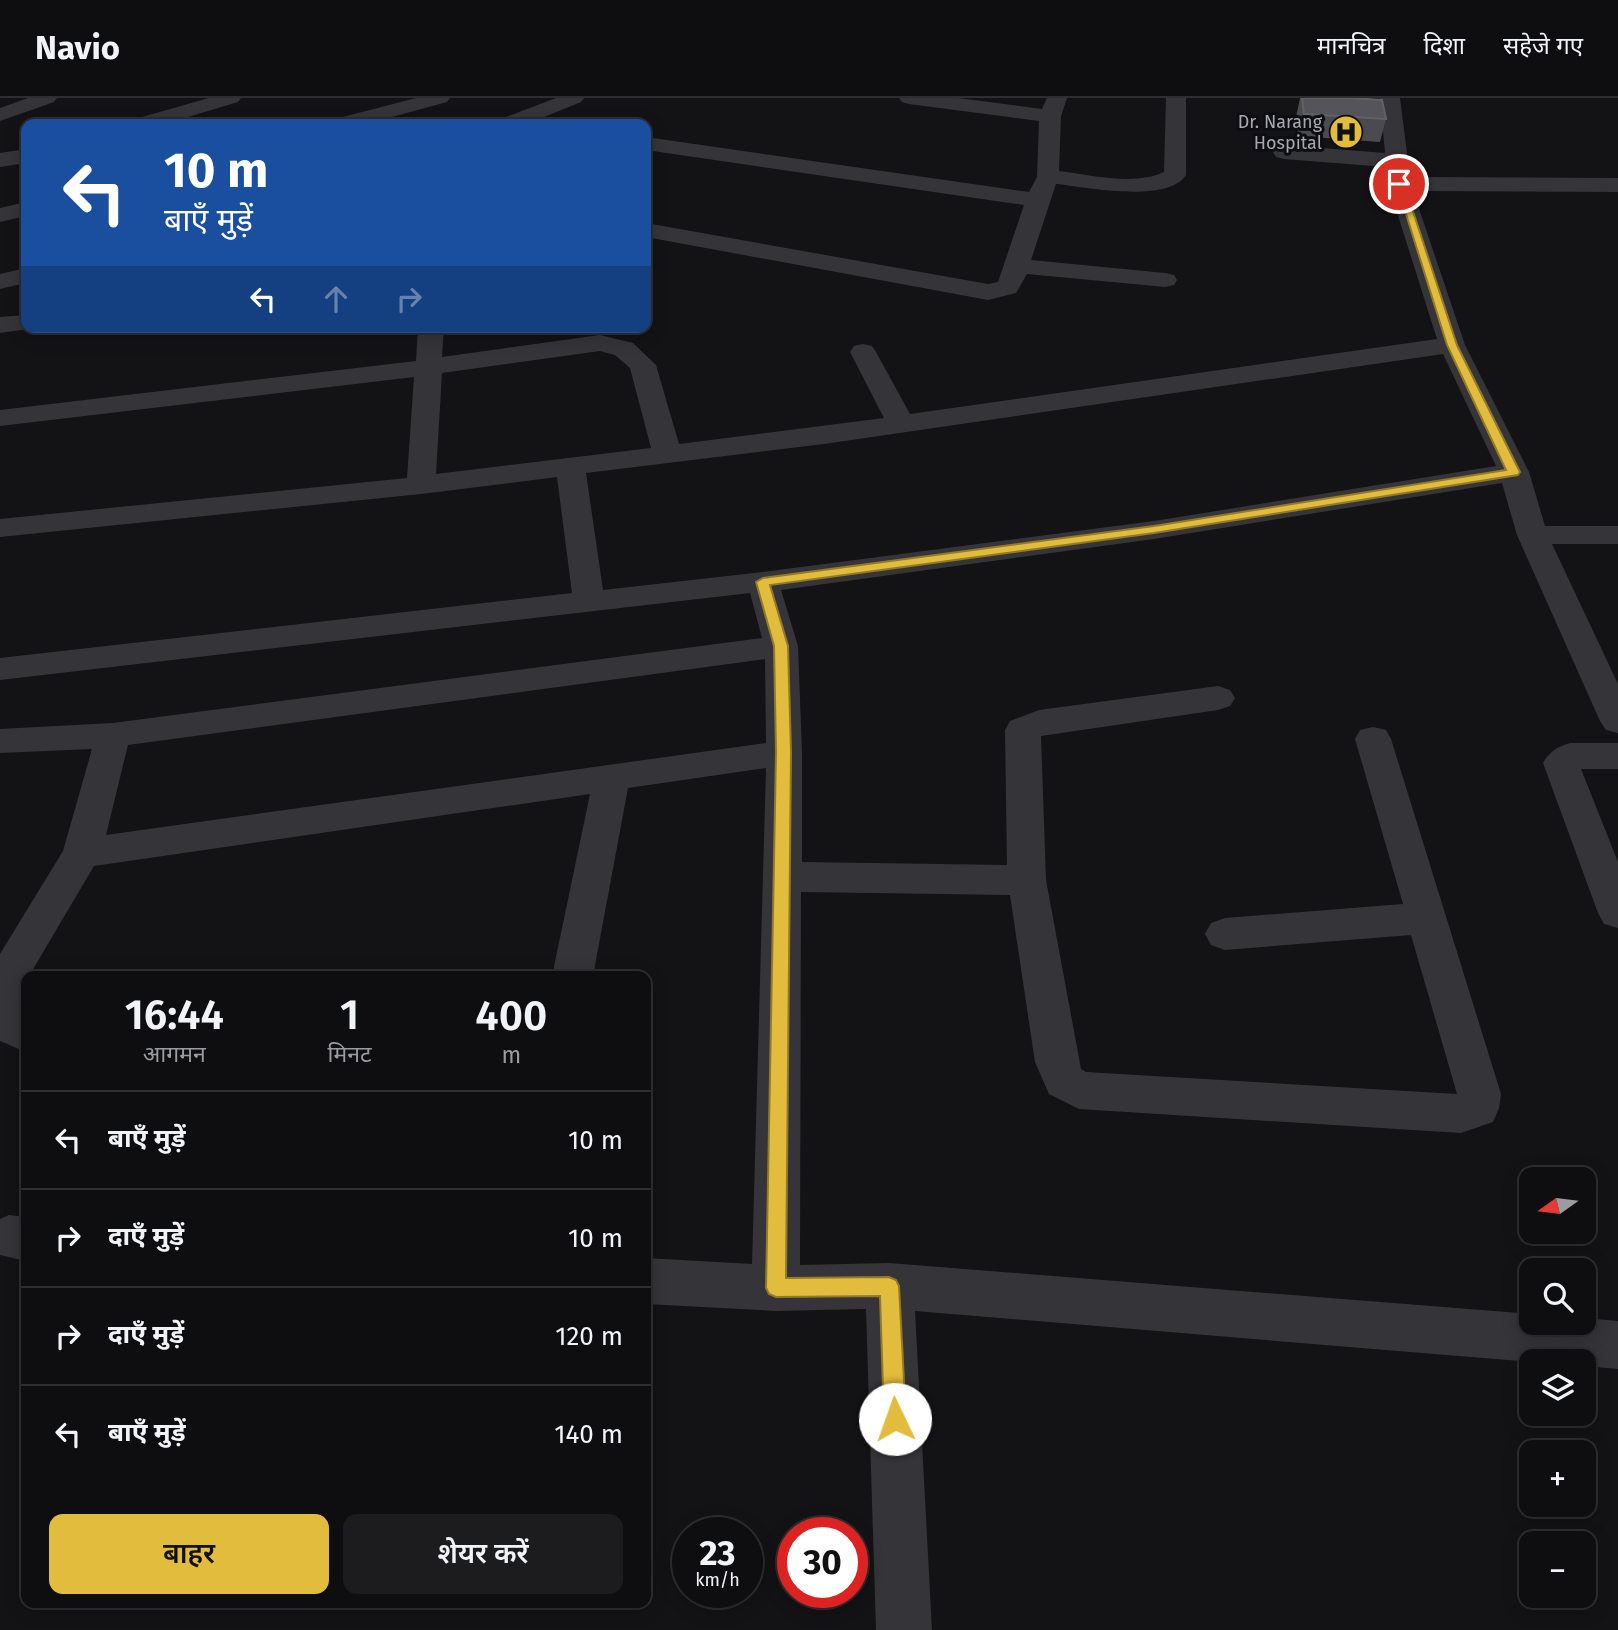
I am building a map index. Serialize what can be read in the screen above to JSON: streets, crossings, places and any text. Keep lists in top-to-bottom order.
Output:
{
  "places": {
    "hospital": ["Dr. Narang Hospital"]
  },
  "north": "left",
  "page": {
    "header": "Navio",
    "nav": ["मानचित्र", "दिशा", "सहेजे गए"],
    "turn": ["10 m", "बाएँ मुड़ें"],
    "eta": [
      "16:44",
      "आगमन",
      "1",
      "मिनट",
      "400",
      "m"
    ],
    "list": [
      {
        "name": "बाएँ मुड़ें",
        "value": "10 m"
      },
      {
        "name": "दाएँ मुड़ें",
        "value": "10 m"
      },
      {
        "name": "दाएँ मुड़ें",
        "value": "120 m"
      },
      {
        "name": "बाएँ मुड़ें",
        "value": "140 m"
      }
    ],
    "map_buttons": ["+", "−"],
    "buttons": ["बाहर", "शेयर करें"],
    "speed": "23 km/h",
    "limit": "30"
  }
}
